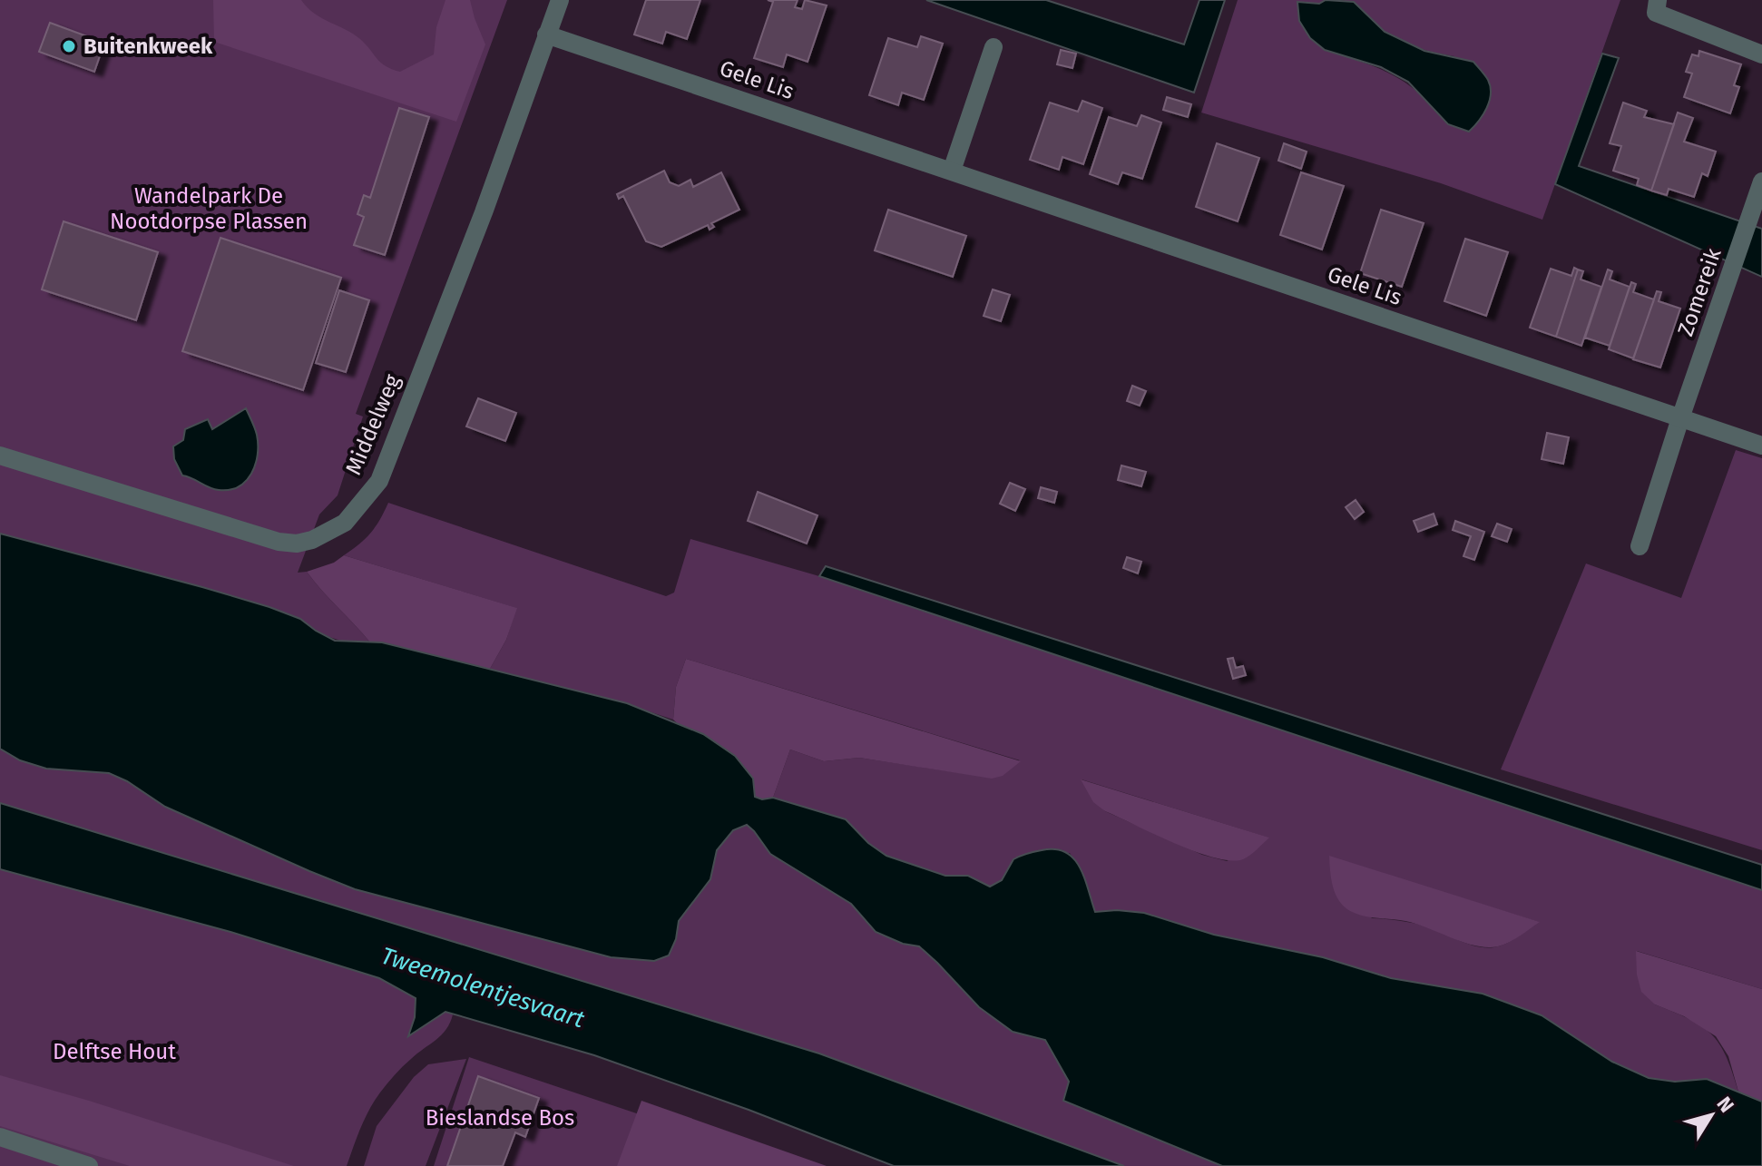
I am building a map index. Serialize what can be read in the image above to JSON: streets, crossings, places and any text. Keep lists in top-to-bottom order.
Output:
{
  "streets": {
    "street": ["Gele Lis", "Zomereik", "Middelweg"]
  },
  "crossings": [
    ["Gele Lis", "Zomereik"],
    ["Gele Lis", "Middelweg"]
  ],
  "water": ["Tweemolentjesvaart"],
  "parks": ["Wandelpark De Nootdorpse Plassen", "Delftse Hout", "Bieslandse Bos"],
  "places": ["Buitenkweek"],
  "north": "top right"
}
